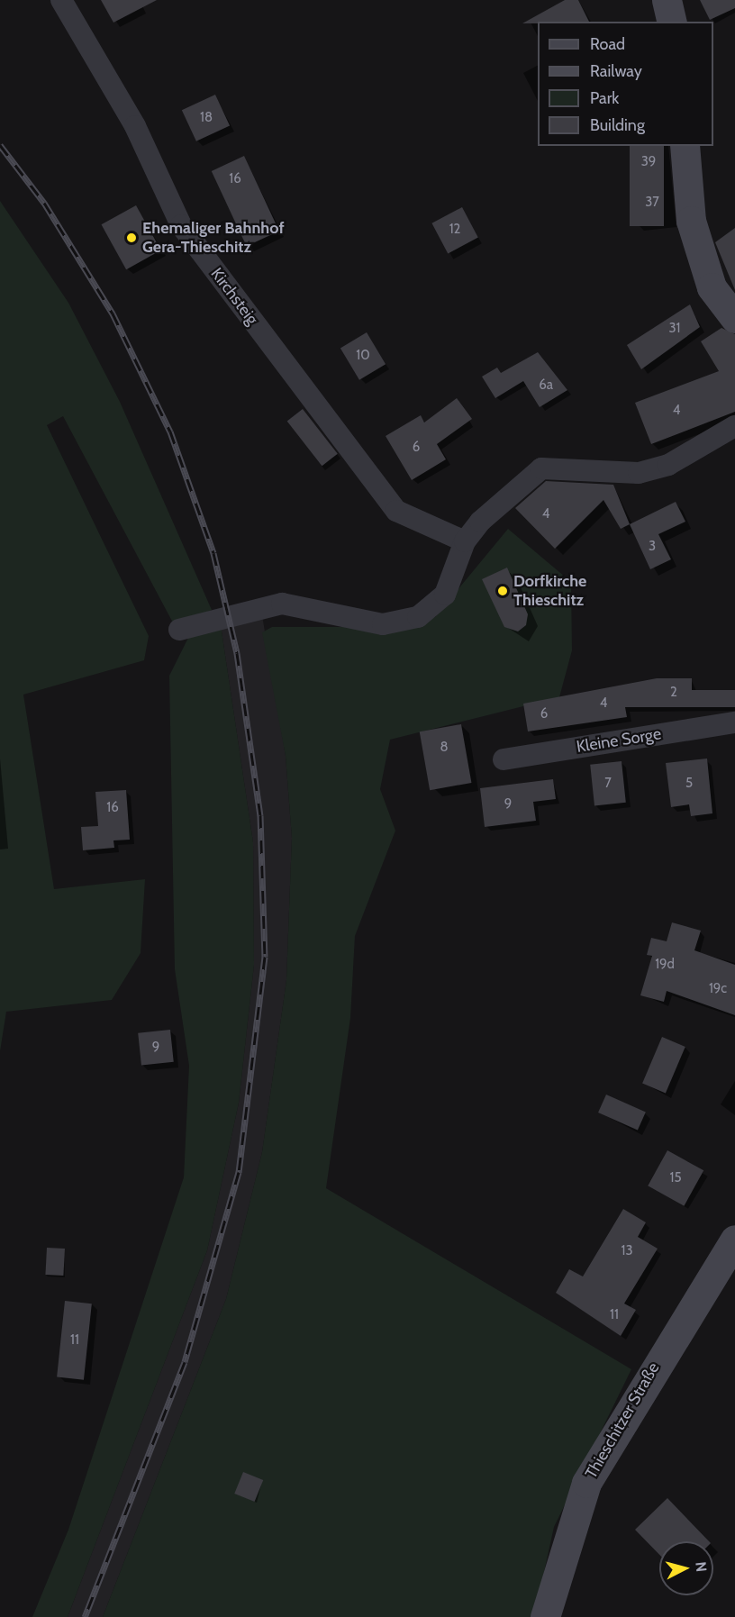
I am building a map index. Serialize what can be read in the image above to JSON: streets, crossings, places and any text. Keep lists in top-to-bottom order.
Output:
{
  "streets": {
    "main road": ["Thieschitzer Straße"],
    "street": ["Kirchsteig", "Kleine Sorge"]
  },
  "places": ["Ehemaliger Bahnhof Gera-Thieschitz", "Dorfkirche Thieschitz"],
  "house_numbers": [
    "18",
    "39",
    "16",
    "37",
    "12",
    "31",
    "10",
    "6a",
    "4",
    "6",
    "4",
    "3",
    "2",
    "4",
    "6",
    "8",
    "7",
    "5",
    "9",
    "16",
    "19d",
    "19c",
    "9",
    "15",
    "13",
    "11",
    "11"
  ],
  "legend": [
    "Road",
    "Railway",
    "Park",
    "Building"
  ],
  "north": "right"
}
